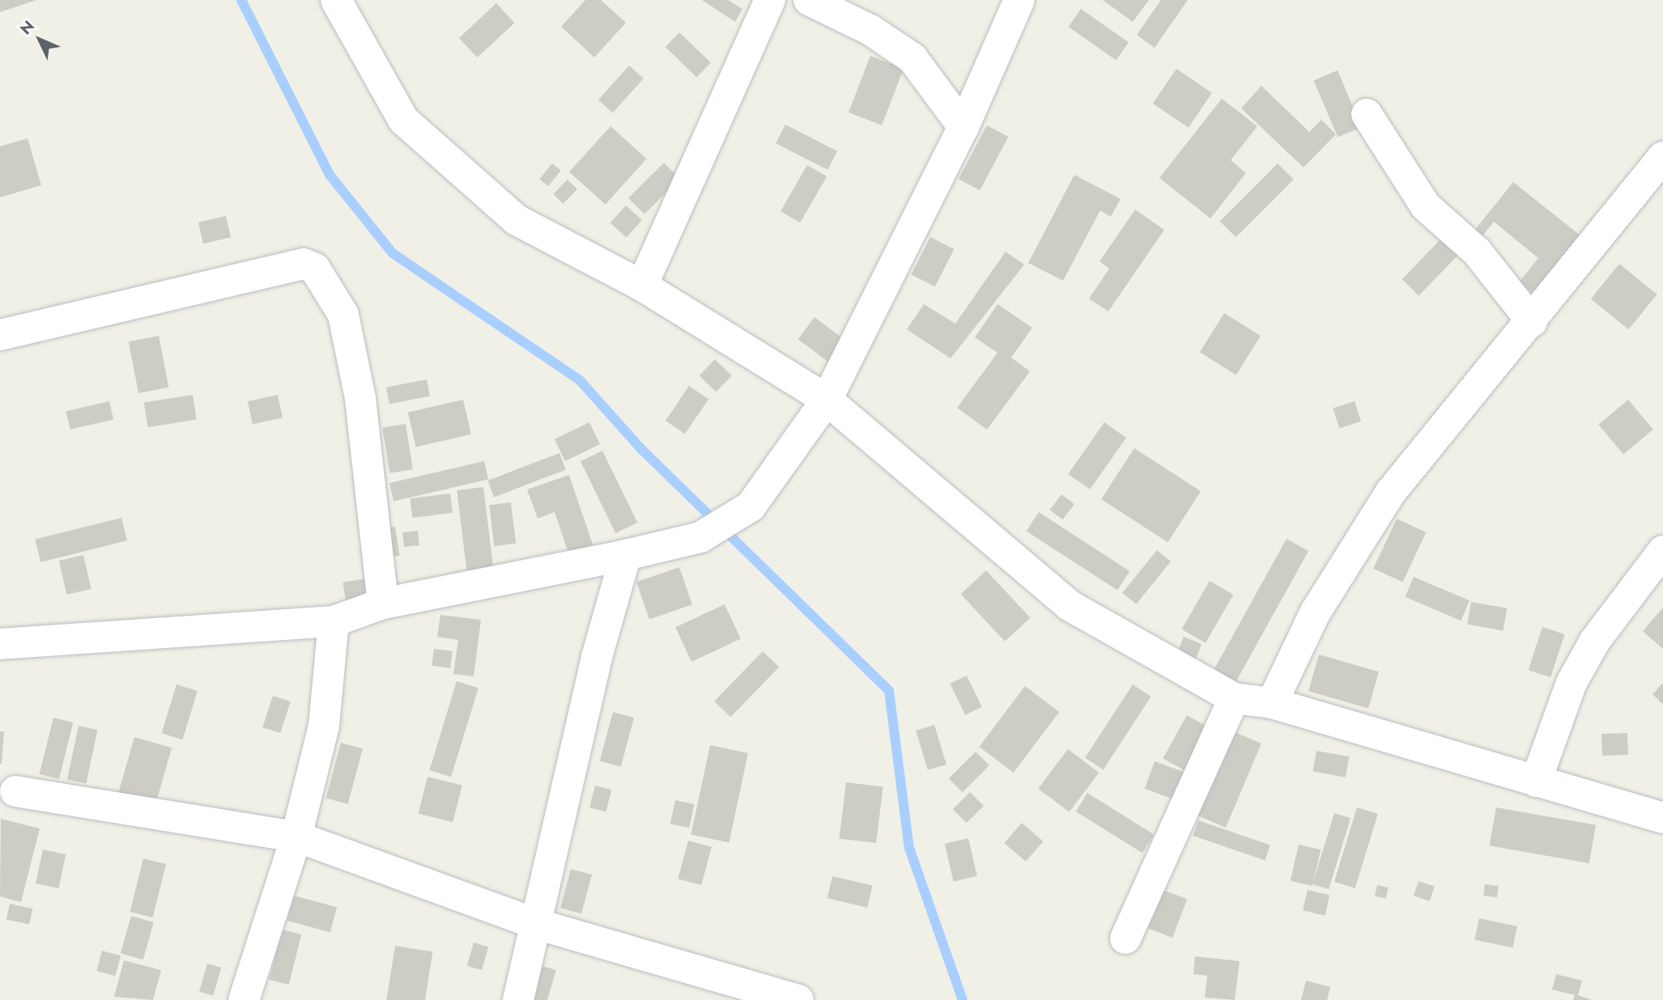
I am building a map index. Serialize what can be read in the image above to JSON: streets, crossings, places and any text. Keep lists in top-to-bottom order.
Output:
{
  "north": "top left"
}
